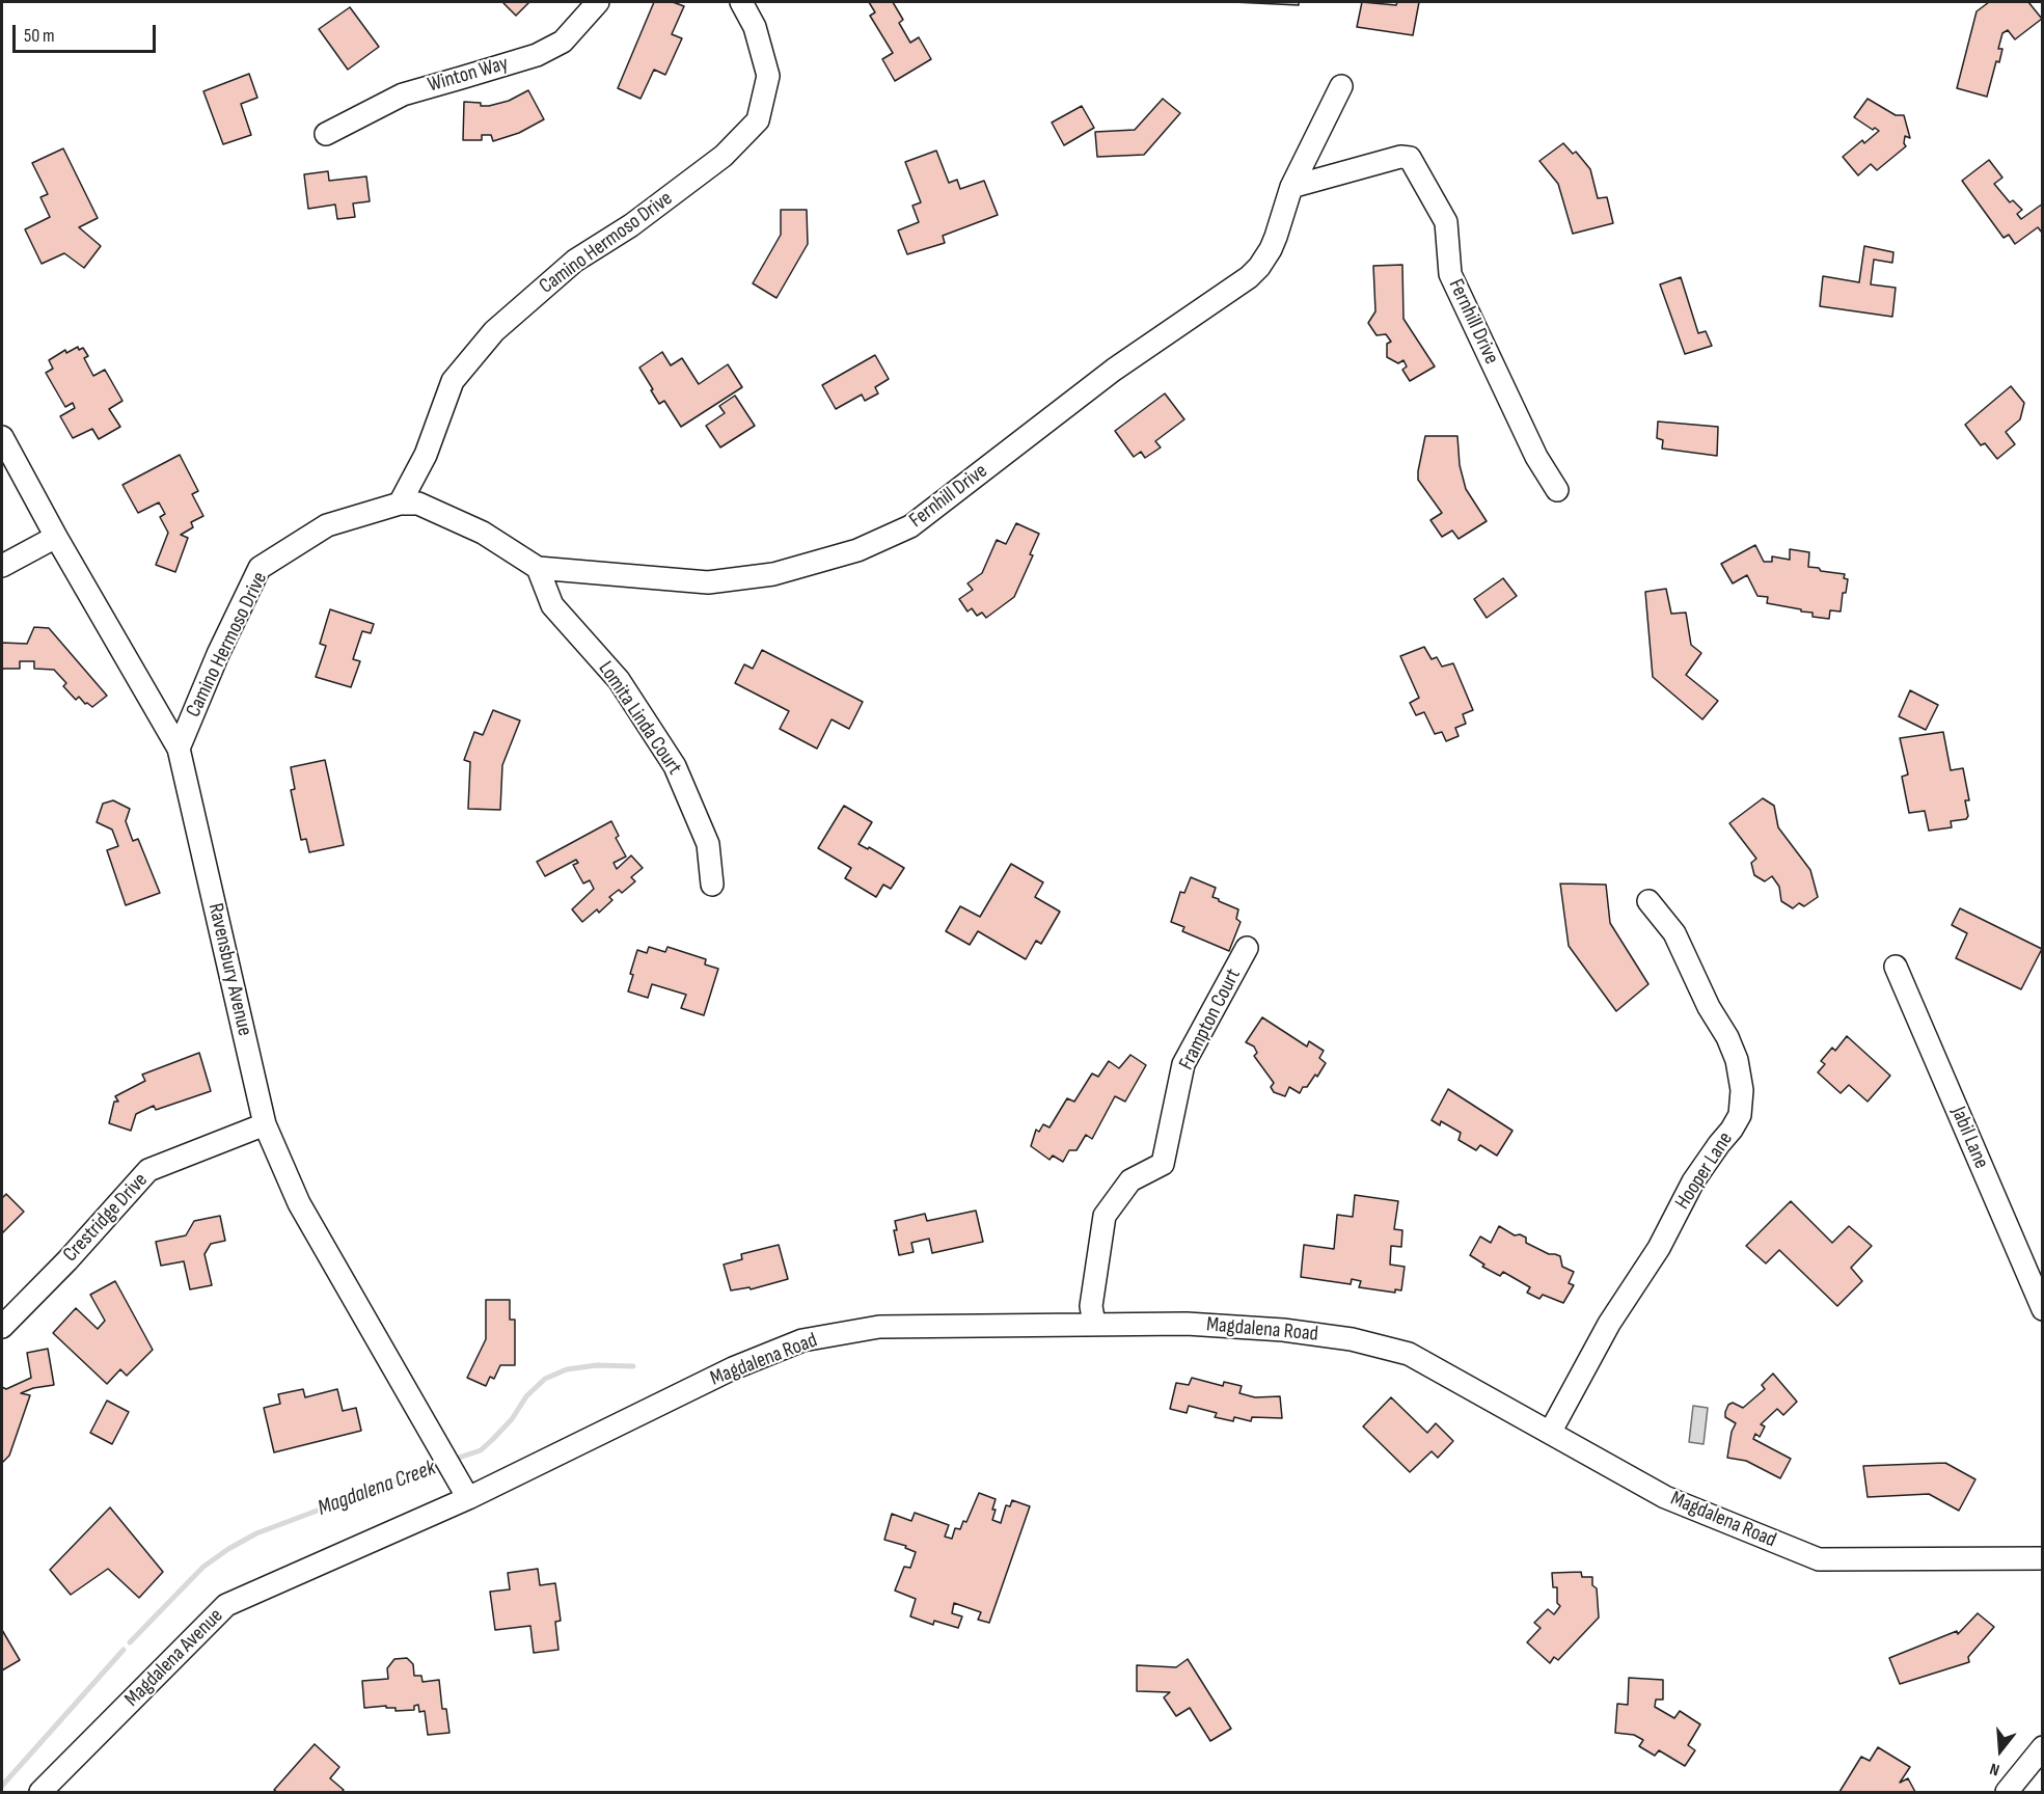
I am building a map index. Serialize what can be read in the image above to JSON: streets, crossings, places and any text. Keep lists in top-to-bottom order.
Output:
{
  "streets": {
    "street": [
      "Winton Way",
      "Camino Hermoso Drive",
      "Fernhill Drive",
      "Lomita Linda Court",
      "Ravensbury Avenue",
      "Frampton Court",
      "Jabil Lane",
      "Hooper Lane",
      "Crestridge Drive",
      "Magdalena Road",
      "Magdalena Avenue"
    ]
  },
  "crossings": [
    ["Camino Hermoso Drive", "Fernhill Drive"],
    ["Camino Hermoso Drive", "Ravensbury Avenue"],
    ["Fernhill Drive", "Lomita Linda Court"],
    ["Ravensbury Avenue", "Crestridge Drive"],
    ["Ravensbury Avenue", "Magdalena Road"],
    ["Ravensbury Avenue", "Magdalena Avenue"],
    ["Frampton Court", "Magdalena Road"],
    ["Hooper Lane", "Magdalena Road"],
    ["Magdalena Road", "Magdalena Avenue"]
  ],
  "water": ["Magdalena Creek"],
  "scale_bar": "50 m",
  "north": "bottom"
}
